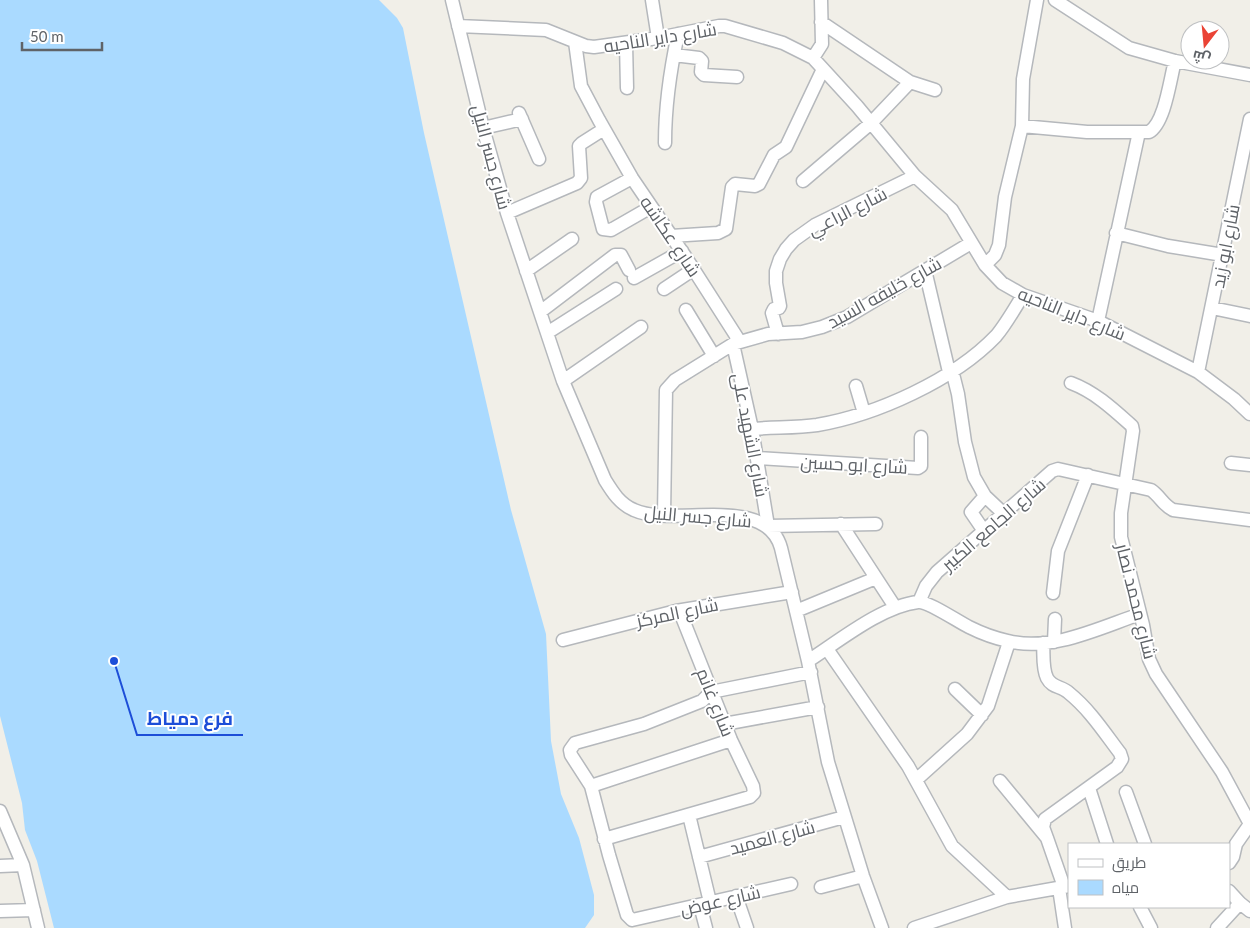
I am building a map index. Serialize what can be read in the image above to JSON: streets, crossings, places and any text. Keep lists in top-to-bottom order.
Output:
{
  "streets": {
    "street": [
      "شارع داير الناحيه",
      "شارع جسر النيل",
      "شارع الراعي",
      "شارع عكاشه",
      "شارع ابو زيد",
      "شارع خليفه السيد",
      "شارع الشهيد على",
      "شارع ابو حسين",
      "شارع الجامع الكبير",
      "شارع محمد نصار",
      "شارع المركز",
      "شارع غانم",
      "شارع العميد",
      "شارع عوض"
    ]
  },
  "crossings": [
    ["شارع داير الناحيه", "شارع جسر النيل"],
    ["شارع داير الناحيه", "شارع الراعي"],
    ["شارع داير الناحيه", "شارع عكاشه"],
    ["شارع داير الناحيه", "شارع ابو زيد"],
    ["شارع داير الناحيه", "شارع خليفه السيد"],
    ["شارع جسر النيل", "شارع خليفه السيد"],
    ["شارع جسر النيل", "شارع الشهيد على"],
    ["شارع جسر النيل", "شارع المركز"],
    ["شارع جسر النيل", "شارع العميد"],
    ["شارع الراعي", "شارع خليفه السيد"],
    ["شارع عكاشه", "شارع خليفه السيد"],
    ["شارع عكاشه", "شارع الشهيد على"],
    ["شارع خليفه السيد", "شارع الشهيد على"],
    ["شارع الشهيد على", "شارع ابو حسين"],
    ["شارع الجامع الكبير", "شارع محمد نصار"]
  ],
  "places": ["فرع دمياط"],
  "legend": ["طريق", "مياه"],
  "scale_bar": "50 m",
  "north": "bottom"
}
